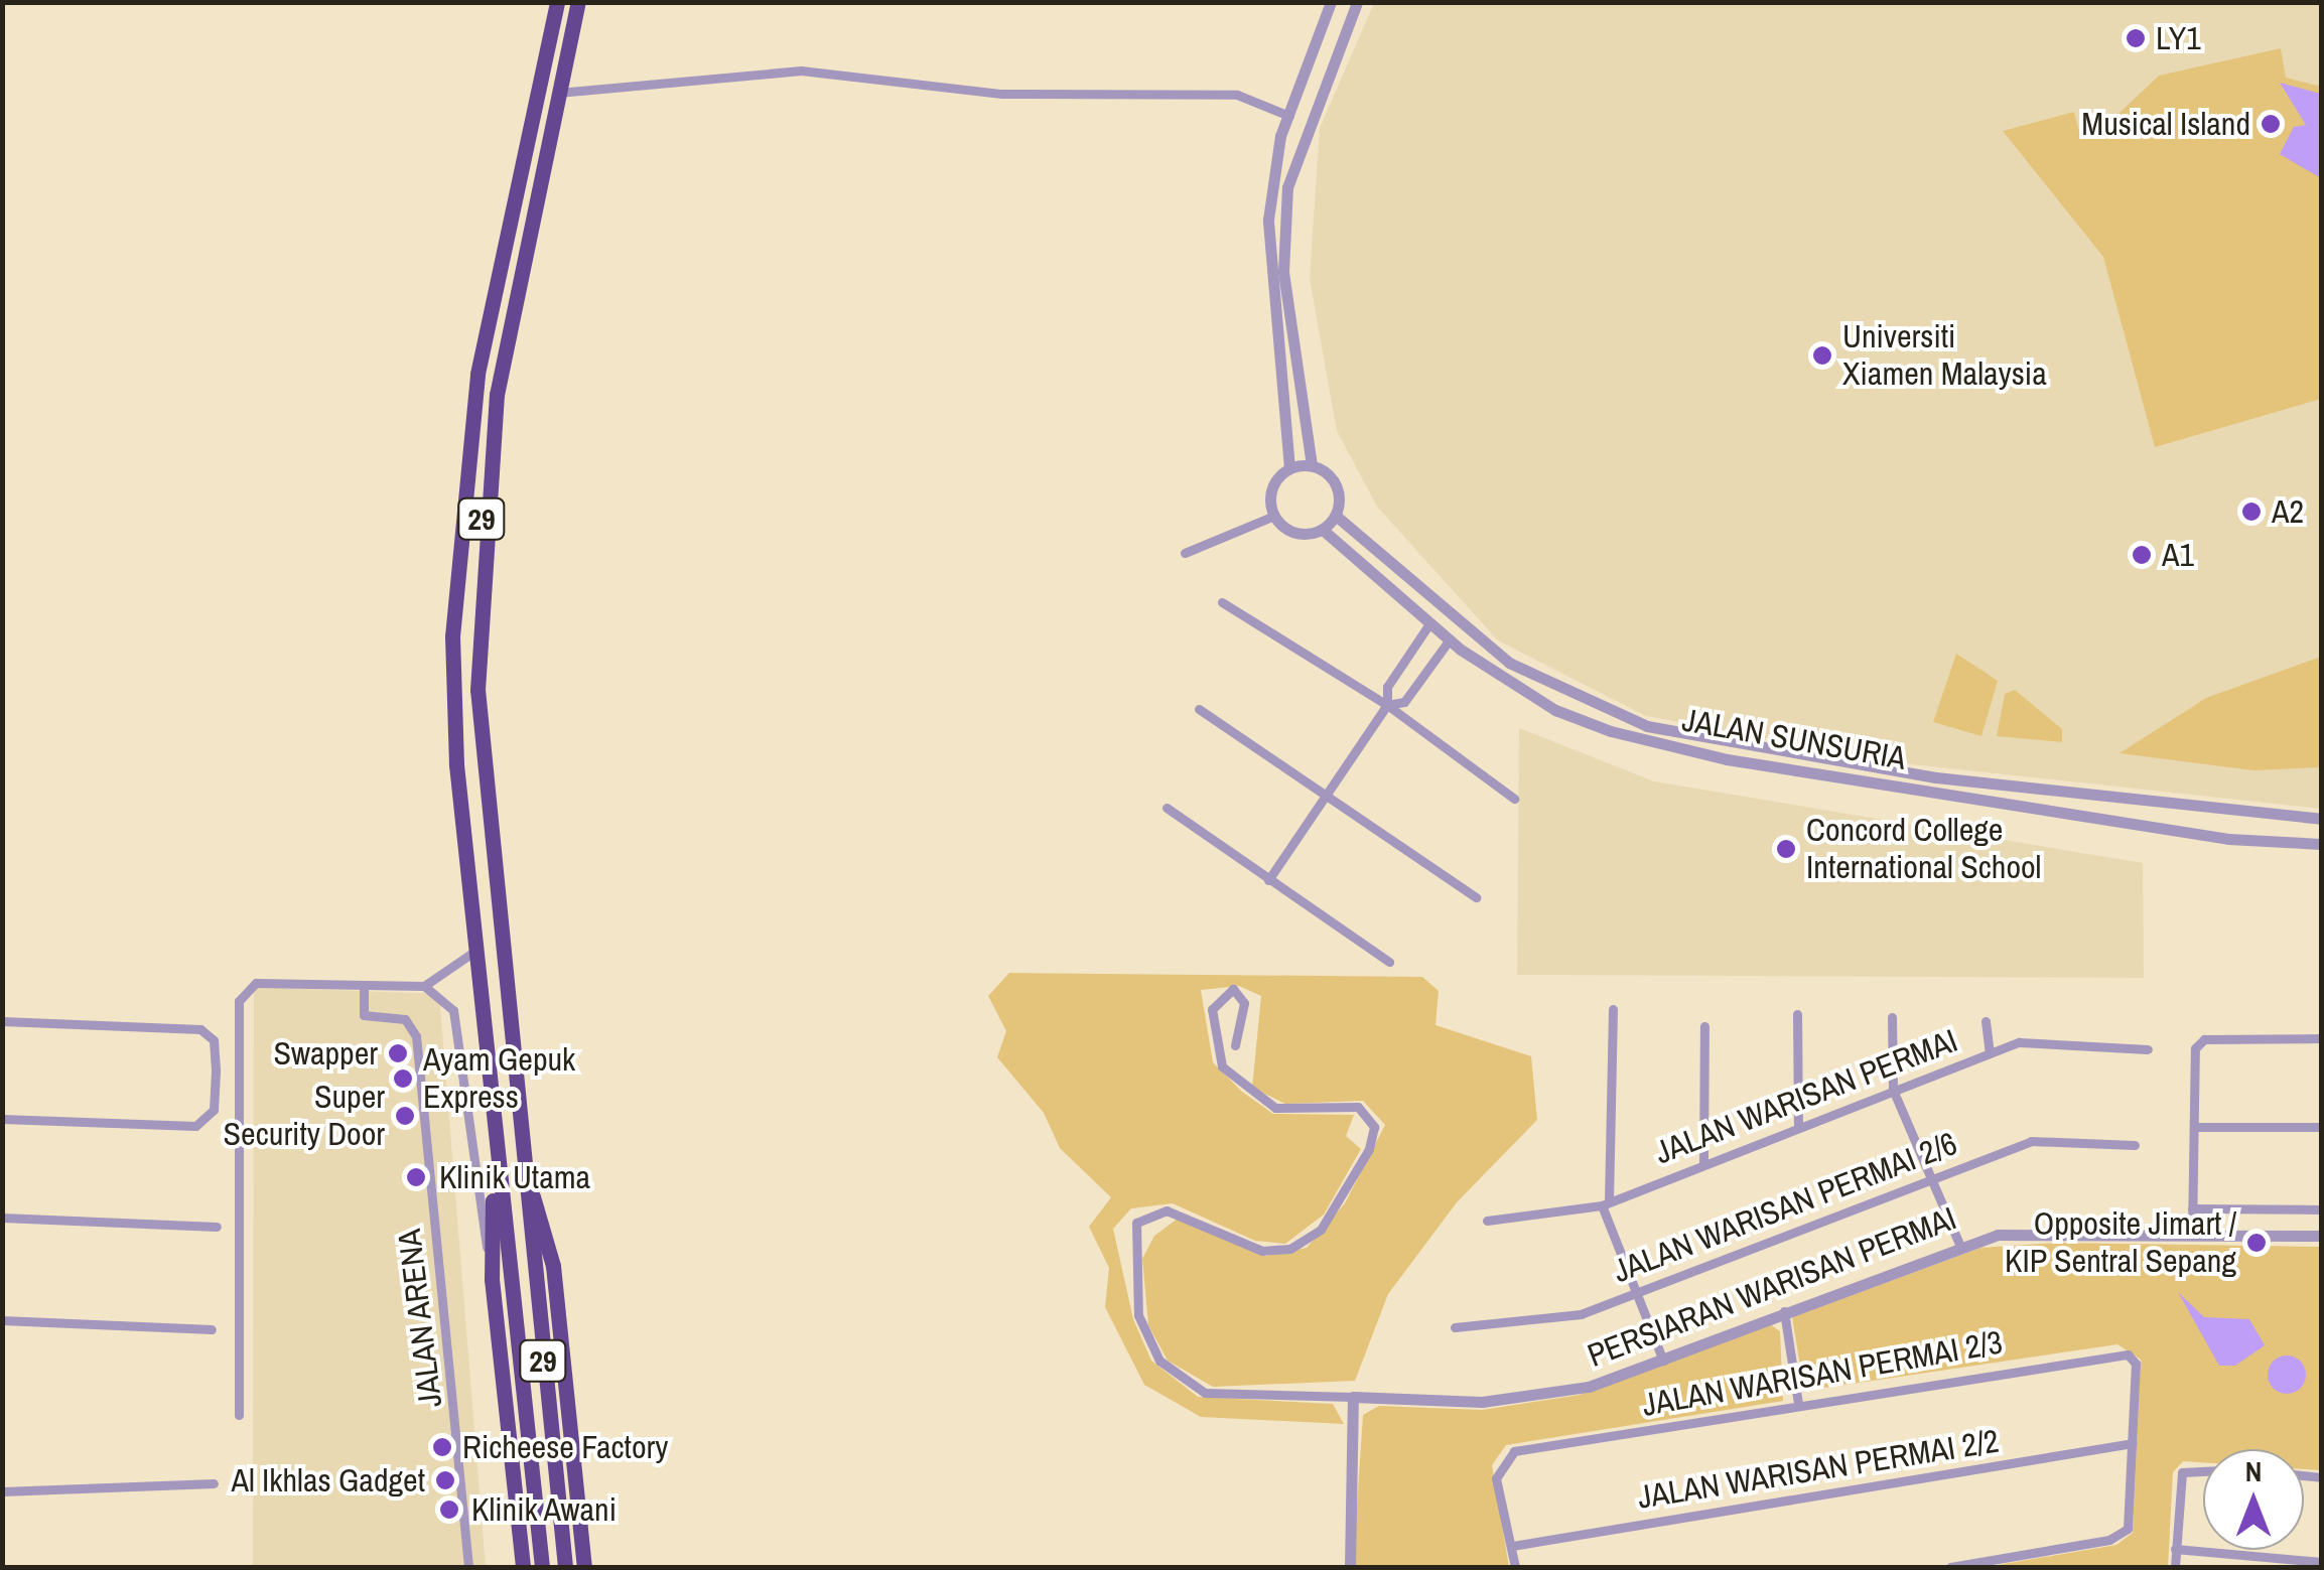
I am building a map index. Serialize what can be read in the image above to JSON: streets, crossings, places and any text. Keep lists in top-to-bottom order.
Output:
{
  "streets": {
    "highway": ["29"],
    "street": [
      "JALAN SUNSURIA",
      "JALAN WARISAN PERMAI",
      "JALAN WARISAN PERMAI 2/6",
      "PERSIARAN WARISAN PERMAI",
      "JALAN ARENA",
      "JALAN WARISAN PERMAI 2/3",
      "JALAN WARISAN PERMAI 2/2"
    ]
  },
  "crossings": [
    ["JALAN WARISAN PERMAI 2/3", "JALAN WARISAN PERMAI 2/2"]
  ],
  "places": [
    "LY1",
    "Musical Island",
    "Universiti Xiamen Malaysia",
    "A2",
    "A1",
    "Concord College International School",
    "Swapper",
    "Ayam Gepuk Express",
    "Super Security Door",
    "Klinik Utama",
    "Opposite Jimart / KIP Sentral Sepang",
    "Richeese Factory",
    "Al Ikhlas Gadget",
    "Klinik Awani"
  ],
  "north": "top"
}
